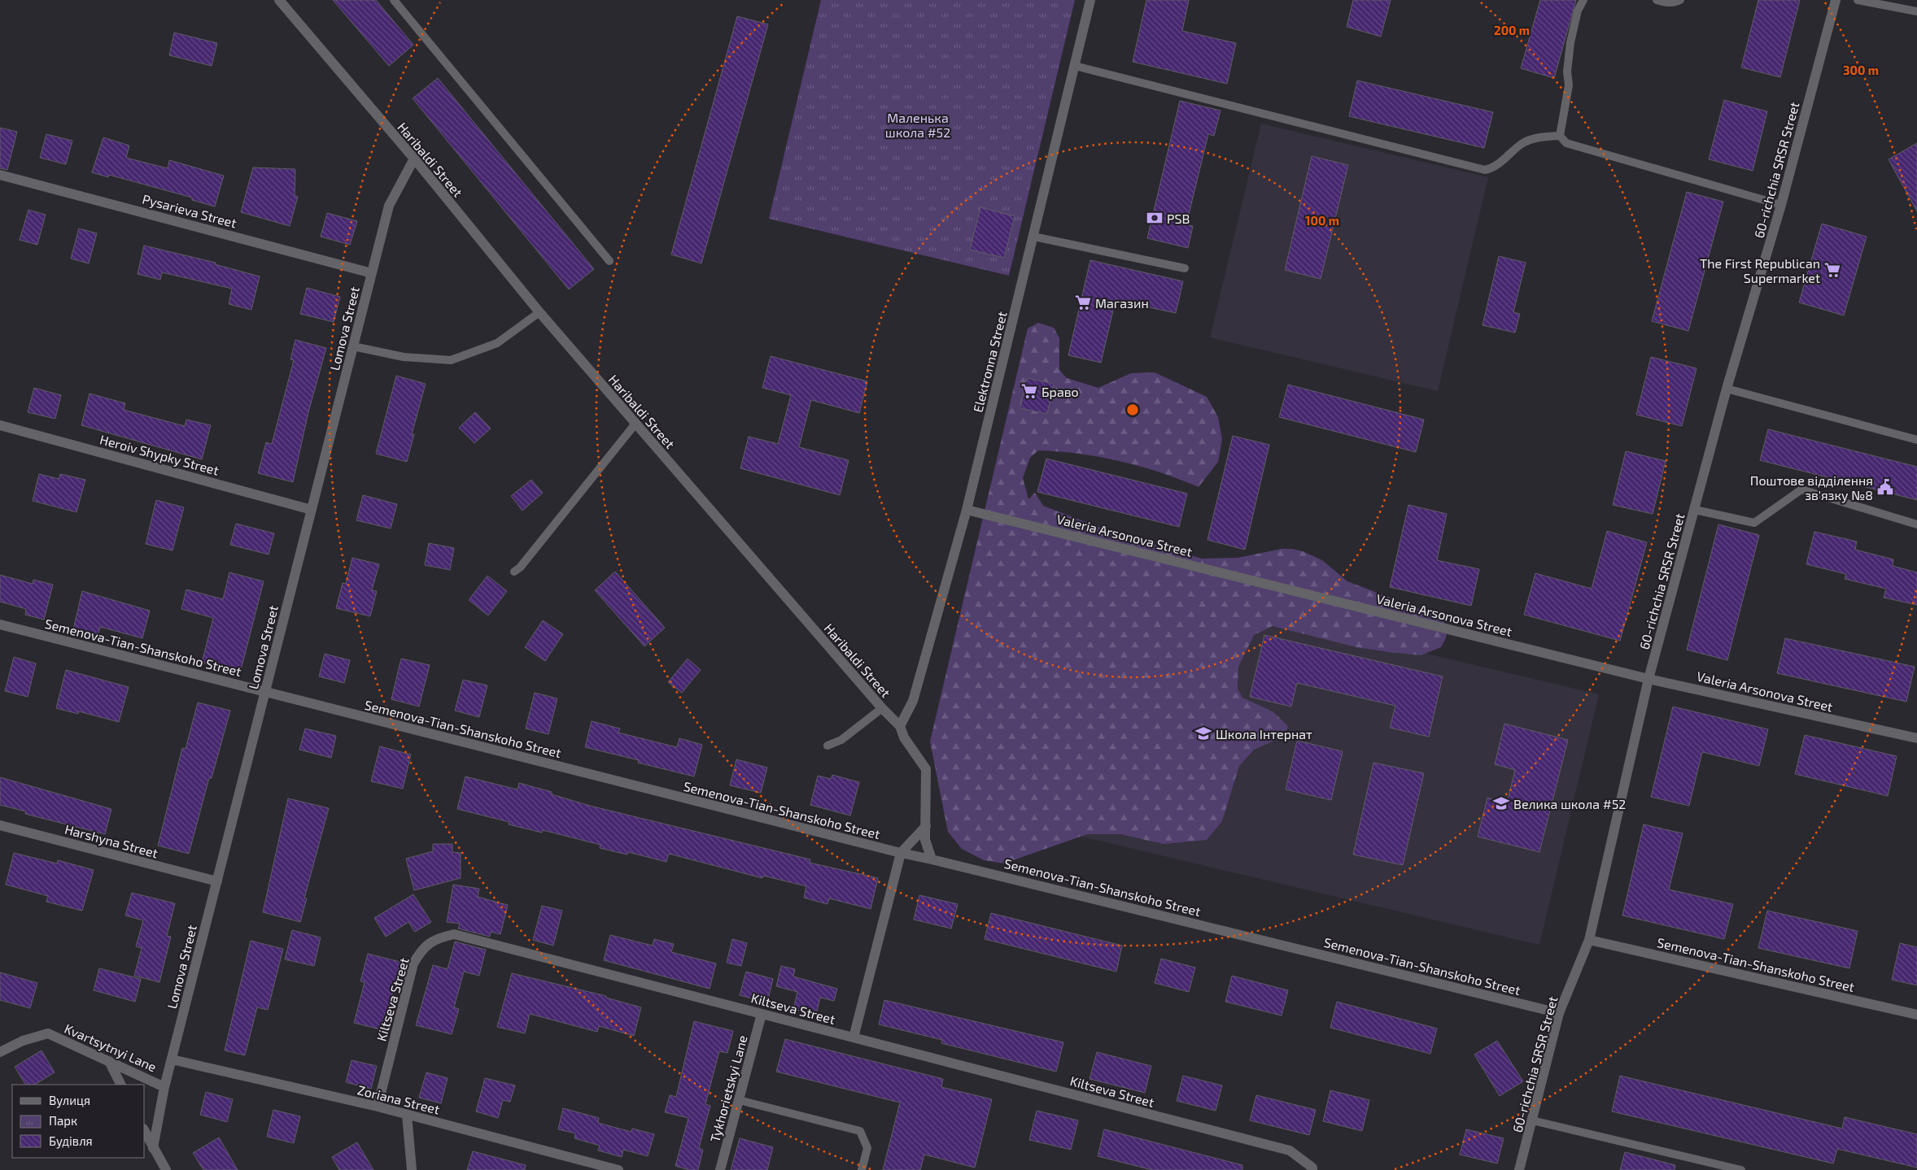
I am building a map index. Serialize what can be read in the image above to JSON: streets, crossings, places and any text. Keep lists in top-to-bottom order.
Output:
{
  "streets": {
    "street": [
      "Haribaldi Street",
      "60-richchia SRSR Street",
      "Pysarieva Street",
      "Lomova Street",
      "Elektronna Street",
      "Heroiv Shypky Street",
      "Valeria Arsonova Street",
      "Semenova-Tian-Shanskoho Street",
      "Harshyna Street",
      "Kiltseva Street",
      "Kvartsytnyi Lane",
      "Tykhorietskyi Lane",
      "Zoriana Street"
    ]
  },
  "crossings": [
    ["Haribaldi Street", "Lomova Street"],
    ["Haribaldi Street", "Elektronna Street"],
    ["Haribaldi Street", "Semenova-Tian-Shanskoho Street"],
    ["60-richchia SRSR Street", "Valeria Arsonova Street"],
    ["60-richchia SRSR Street", "Semenova-Tian-Shanskoho Street"],
    ["Pysarieva Street", "Lomova Street"],
    ["Lomova Street", "Heroiv Shypky Street"],
    ["Lomova Street", "Semenova-Tian-Shanskoho Street"],
    ["Lomova Street", "Harshyna Street"],
    ["Lomova Street", "Kvartsytnyi Lane"],
    ["Lomova Street", "Zoriana Street"],
    ["Elektronna Street", "Valeria Arsonova Street"],
    ["Kiltseva Street", "Tykhorietskyi Lane"],
    ["Kiltseva Street", "Zoriana Street"]
  ],
  "parks": ["Маленька школа #52"],
  "places": {
    "bank": ["PSB"],
    "supermarket": ["The First Republican Supermarket", "Магазин", "Браво"],
    "public building": ["Поштове відділення зв'язку №8"],
    "school or university": ["Школа Інтернат", "Велика школа #52"]
  },
  "legend": ["Вулиця", "Парк", "Будівля"],
  "rings": ["200 m", "300 m", "100 m"]
}
